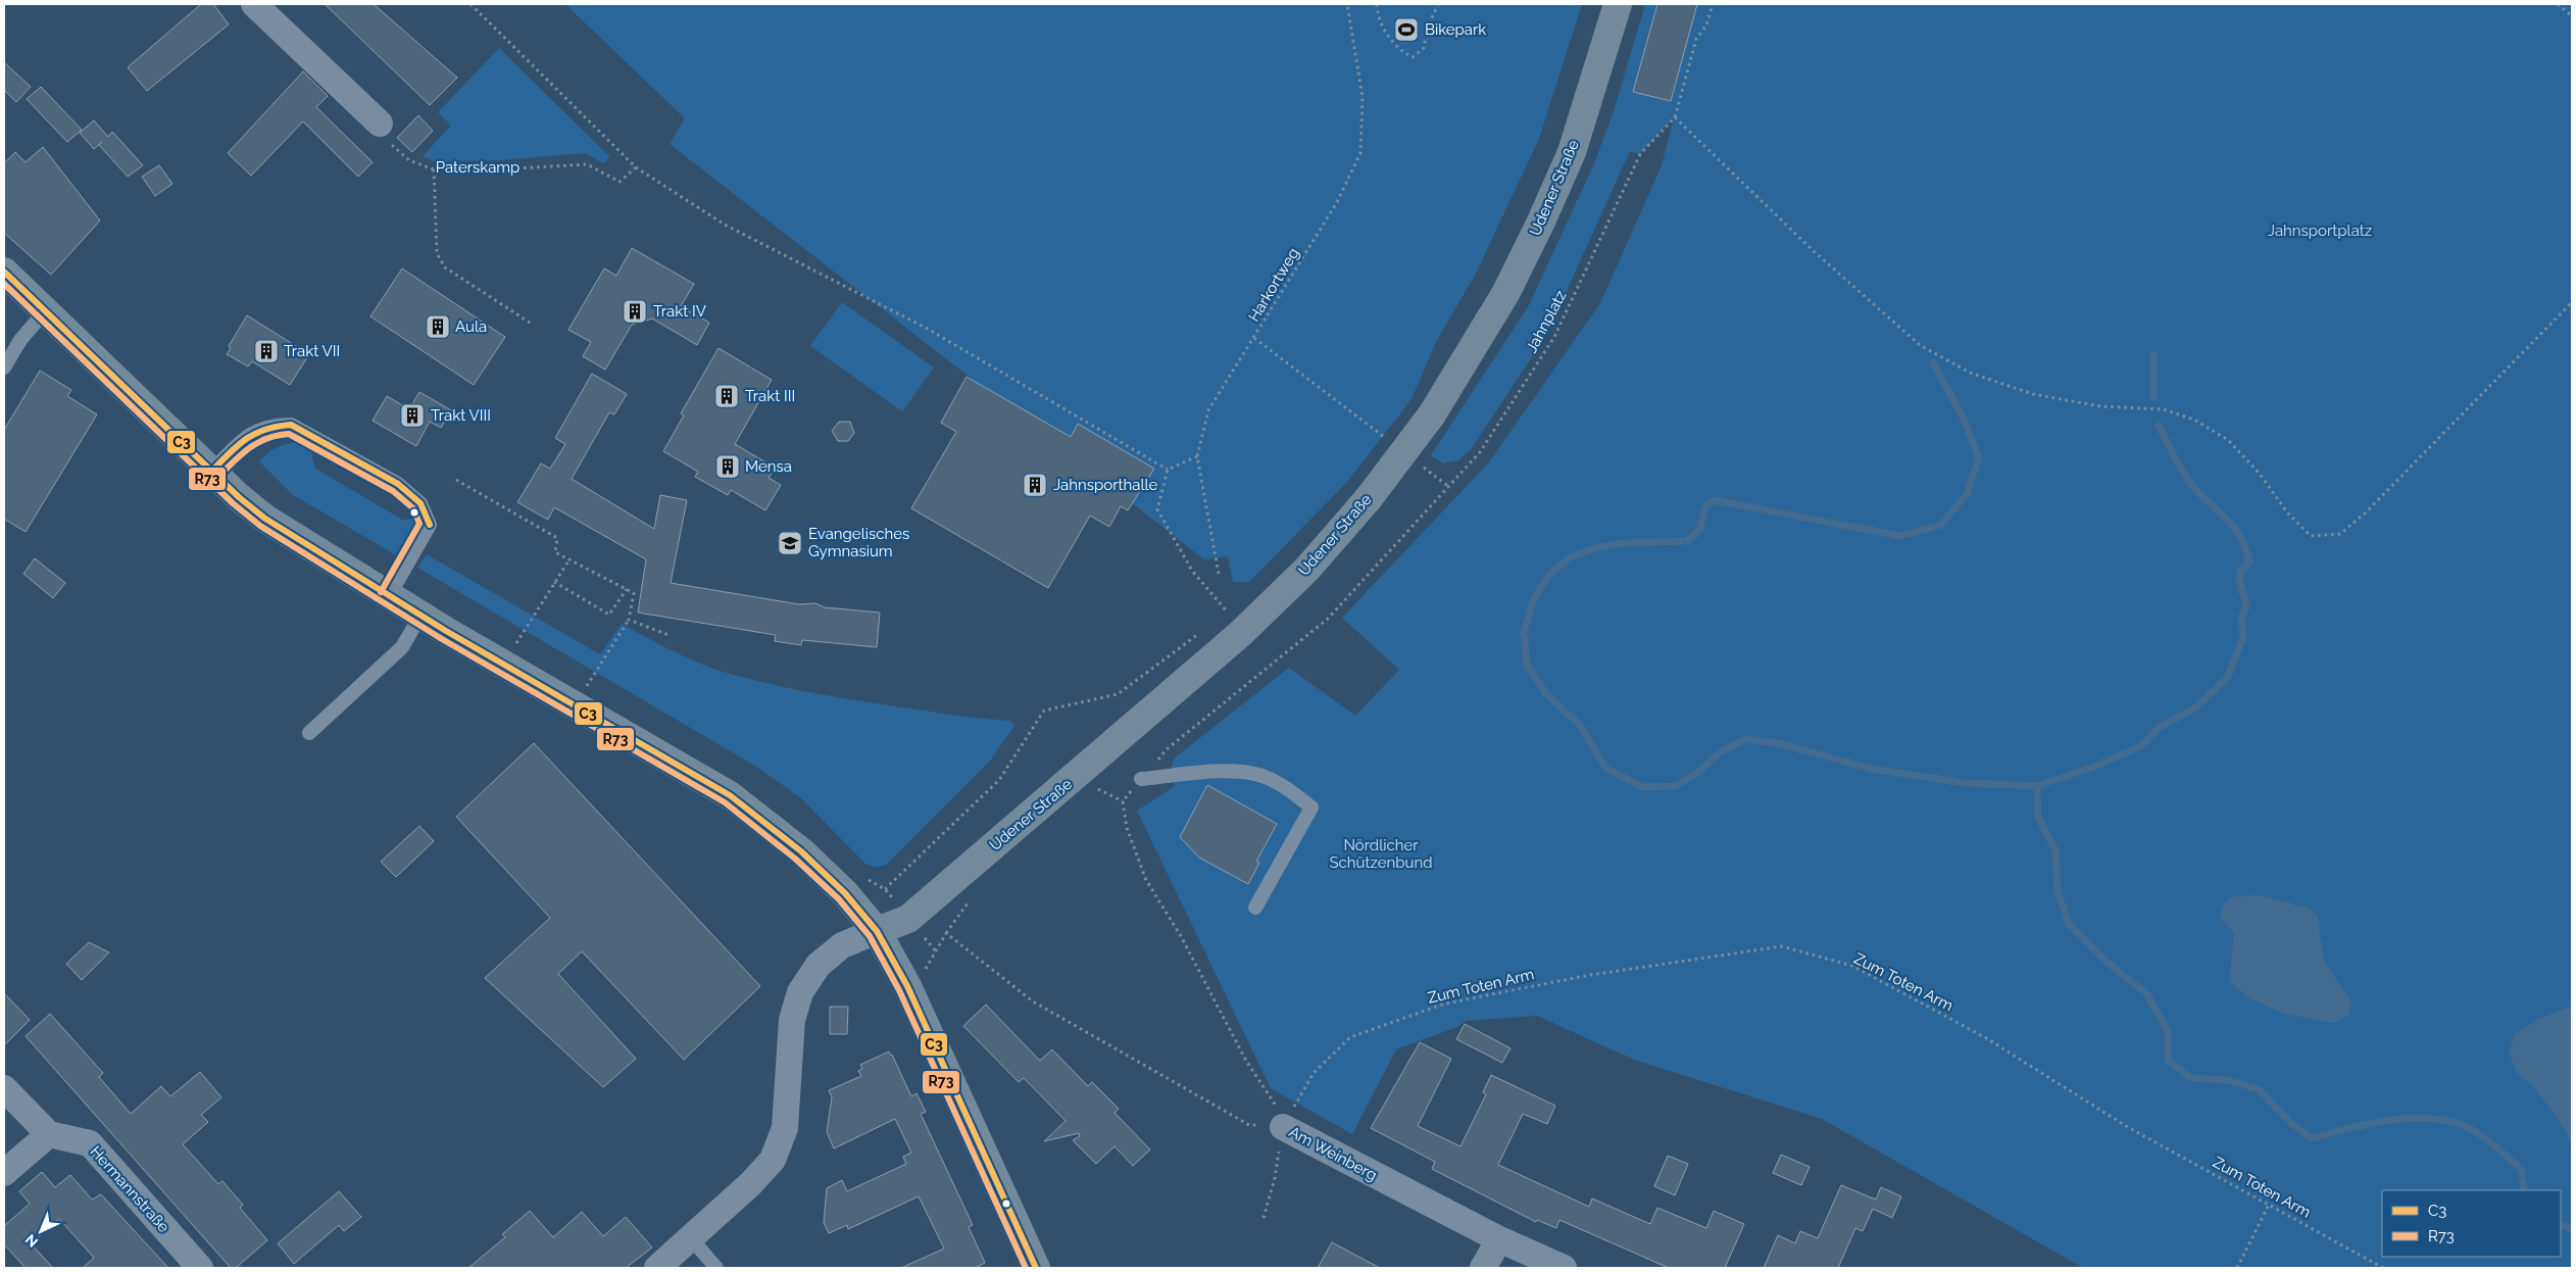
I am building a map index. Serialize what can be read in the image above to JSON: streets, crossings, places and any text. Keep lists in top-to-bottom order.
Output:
{
  "streets": {
    "main road": ["Udener Straße"],
    "street": ["Am Weinberg", "Hermannstraße"],
    "path": [
      "Paterskamp",
      "Harkortweg",
      "Jahnplatz",
      "Zum Toten Arm"
    ]
  },
  "crossings": [
    ["Zum Toten Arm", "Am Weinberg"]
  ],
  "parks": ["Jahnsportplatz", "Nördlicher Schützenbund"],
  "places": {
    "sports": ["Bikepark"],
    "building": [
      "Trakt IV",
      "Aula",
      "Trakt VII",
      "Trakt III",
      "Trakt VIII",
      "Mensa",
      "Jahnsporthalle"
    ],
    "school or university": ["Evangelisches Gymnasium"]
  },
  "lines": ["transit line C3", "transit line R73"],
  "legend": ["C3", "R73"],
  "north": "bottom left"
}
